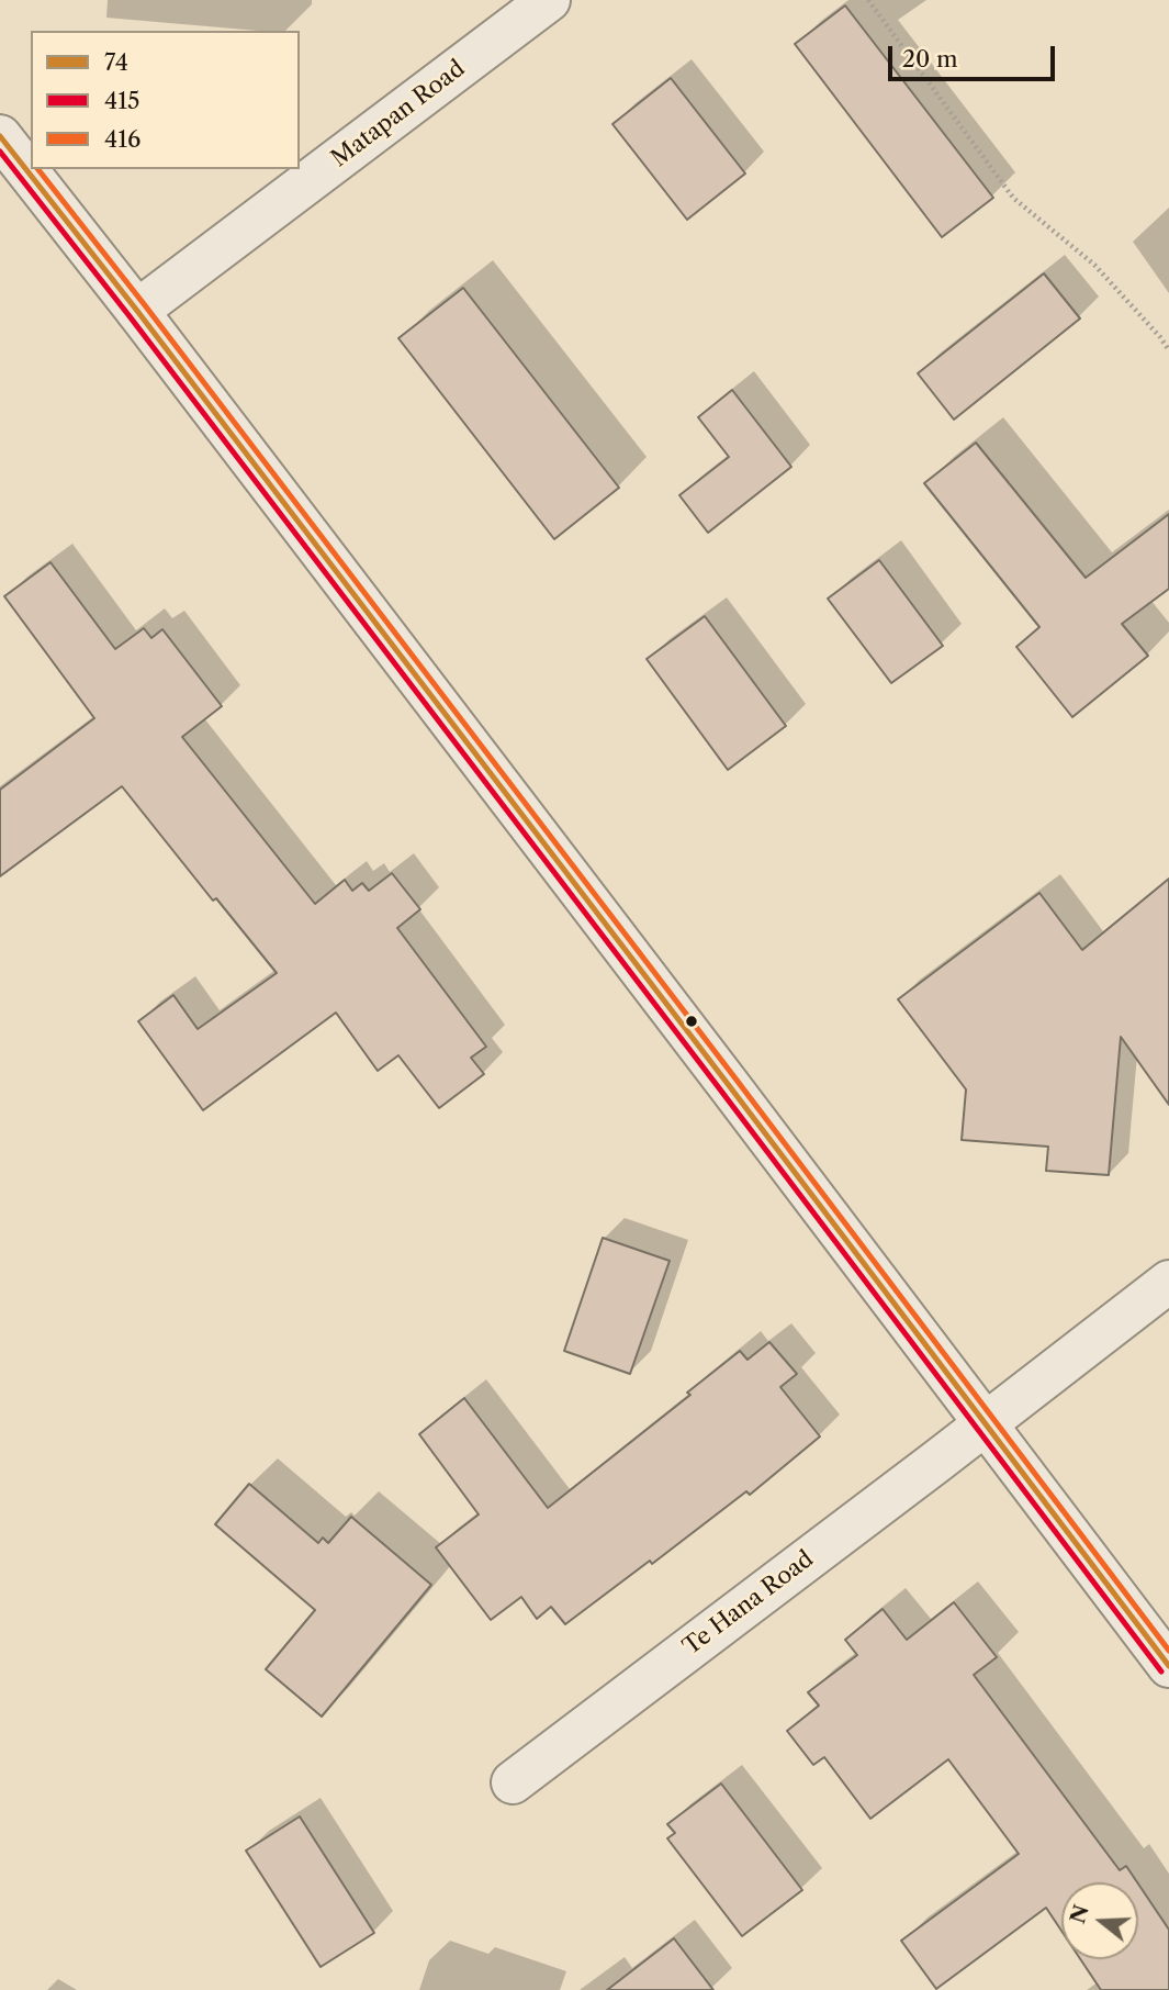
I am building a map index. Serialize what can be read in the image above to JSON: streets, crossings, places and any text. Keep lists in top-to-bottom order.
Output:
{
  "streets": {
    "street": ["Matapan Road", "Te Hana Road"]
  },
  "lines": ["transit line 74", "transit line 415", "transit line 416"],
  "legend": ["74", "415", "416"],
  "scale_bar": "20 m",
  "north": "left"
}
